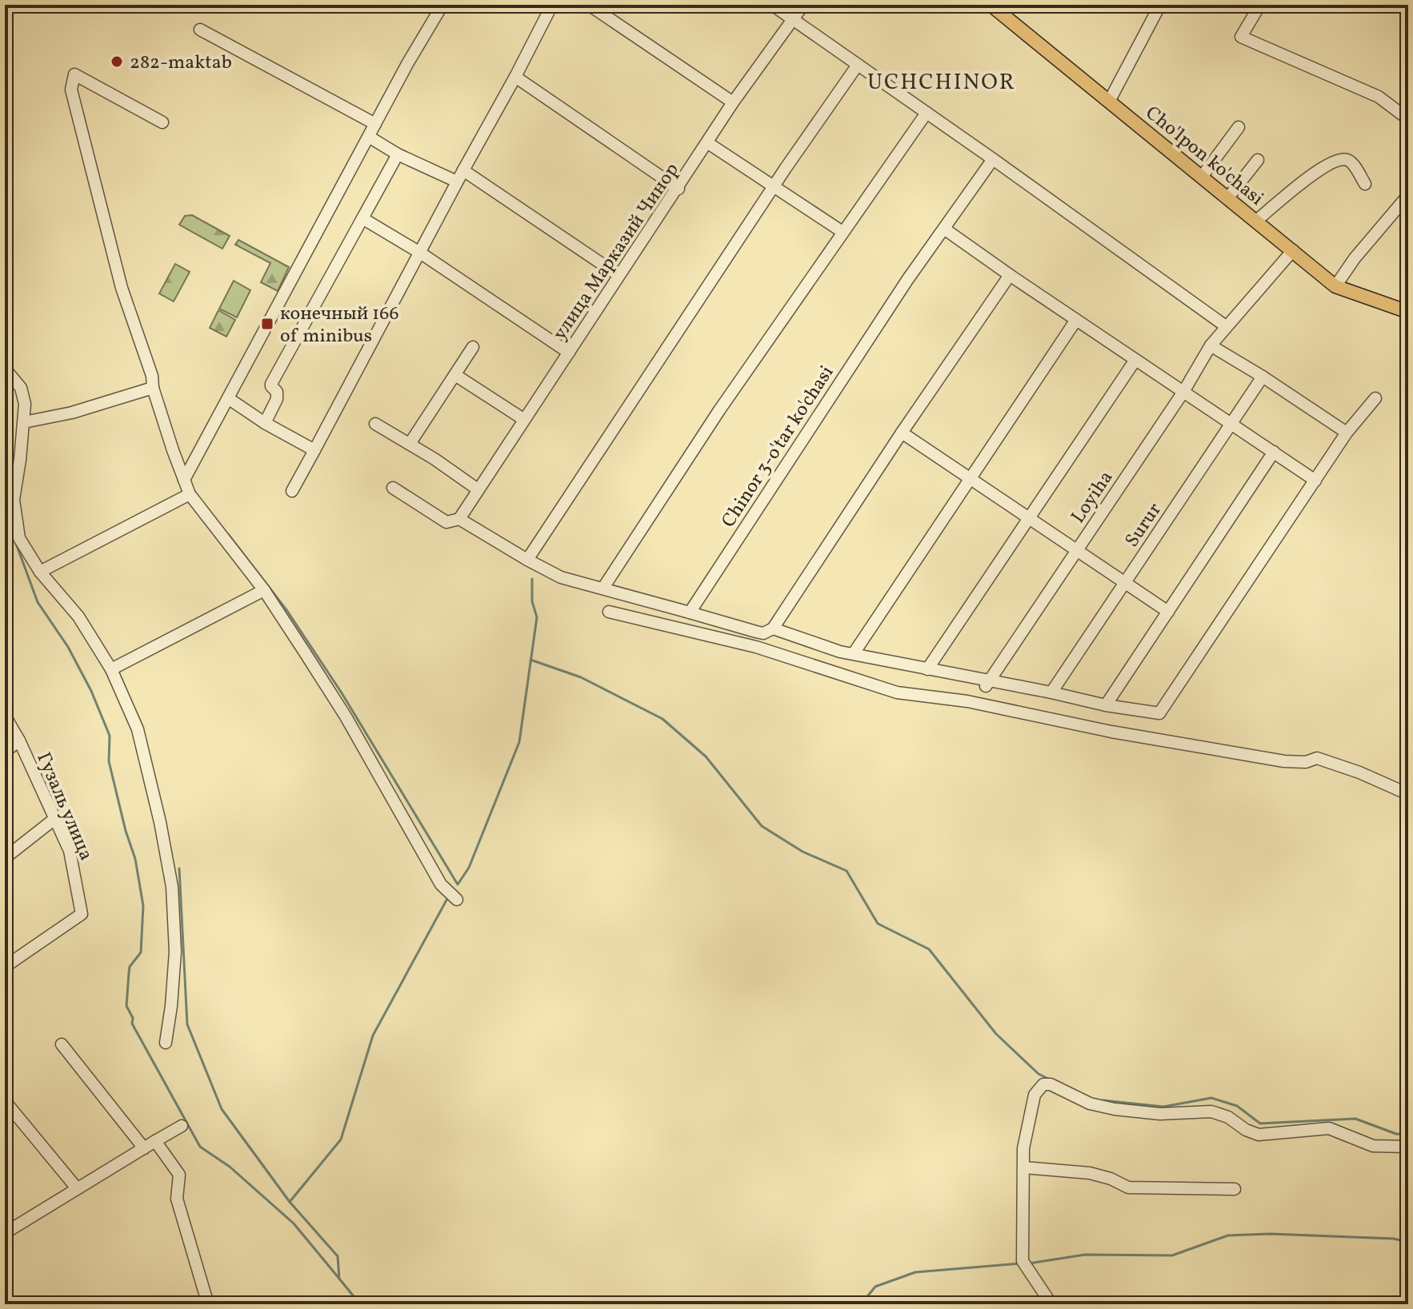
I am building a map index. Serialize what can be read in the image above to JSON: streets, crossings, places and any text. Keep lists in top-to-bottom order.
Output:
{
  "streets": {
    "main road": ["Cho'lpon ko'chasi"],
    "street": [
      "улица Марказий Чинор",
      "Chinor 3-o'tar ko'chasi",
      "Loyiha",
      "Surur",
      "Гузаль улица"
    ]
  },
  "crossings": [
    ["Cho'lpon ko'chasi", "Loyiha"]
  ],
  "districts": ["UCHCHINOR"],
  "places": {
    "other": ["282-maktab"],
    "transit": ["конечный 166 of minibus"]
  }
}
